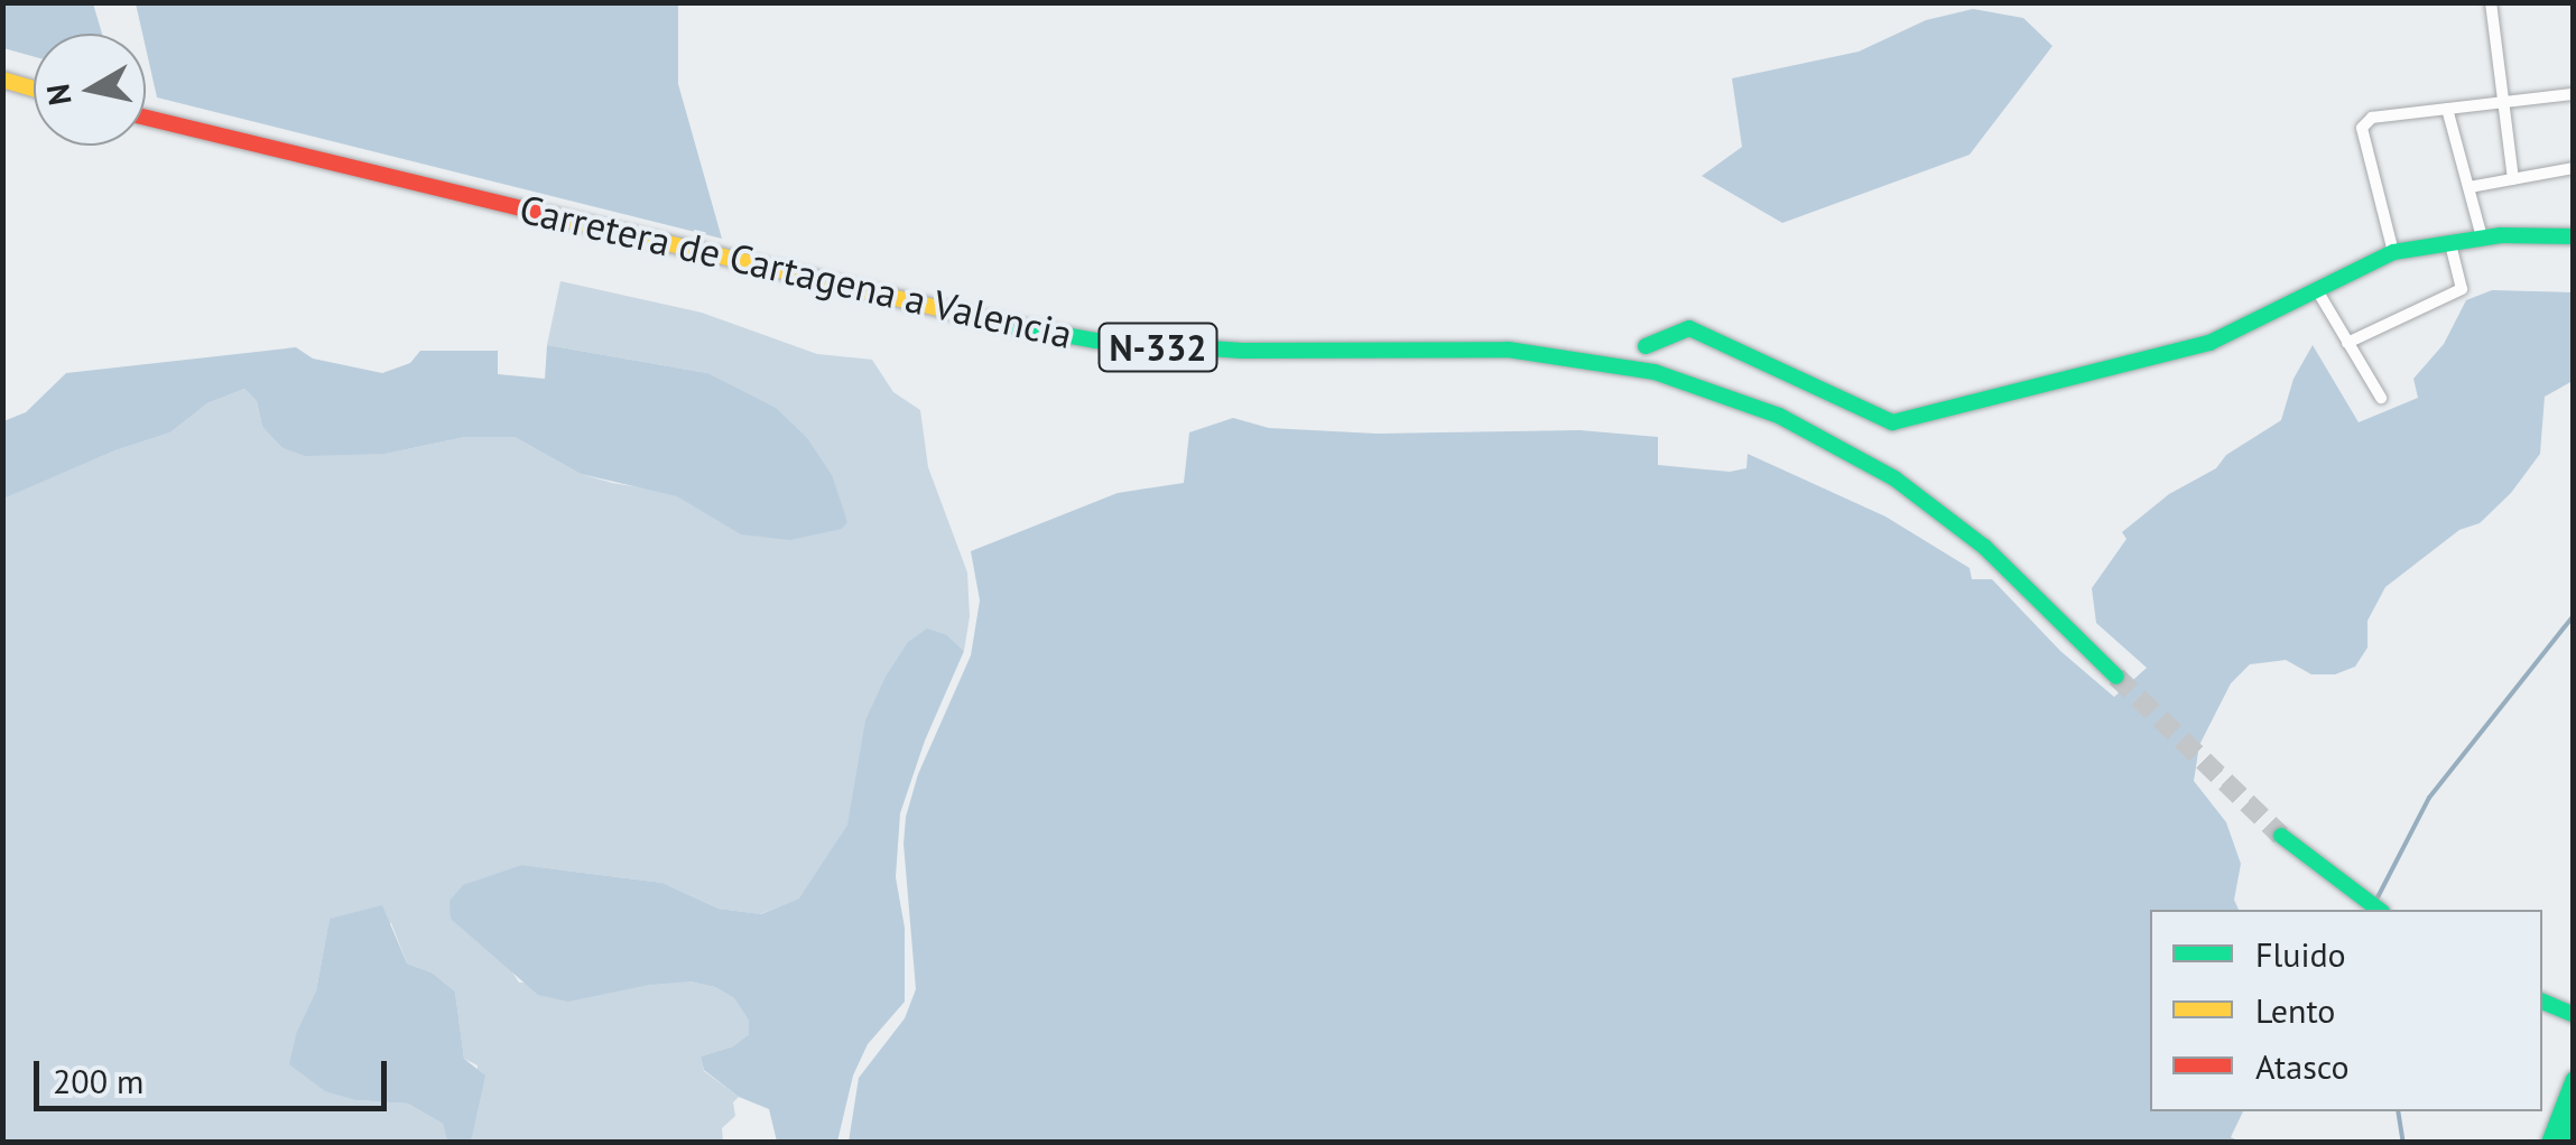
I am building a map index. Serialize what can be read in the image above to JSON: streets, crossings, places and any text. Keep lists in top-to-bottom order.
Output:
{
  "streets": {
    "main road": ["Carretera de Cartagena a Valencia", "N-332"]
  },
  "legend": ["Fluido", "Lento", "Atasco"],
  "scale_bar": "200 m",
  "north": "left"
}
